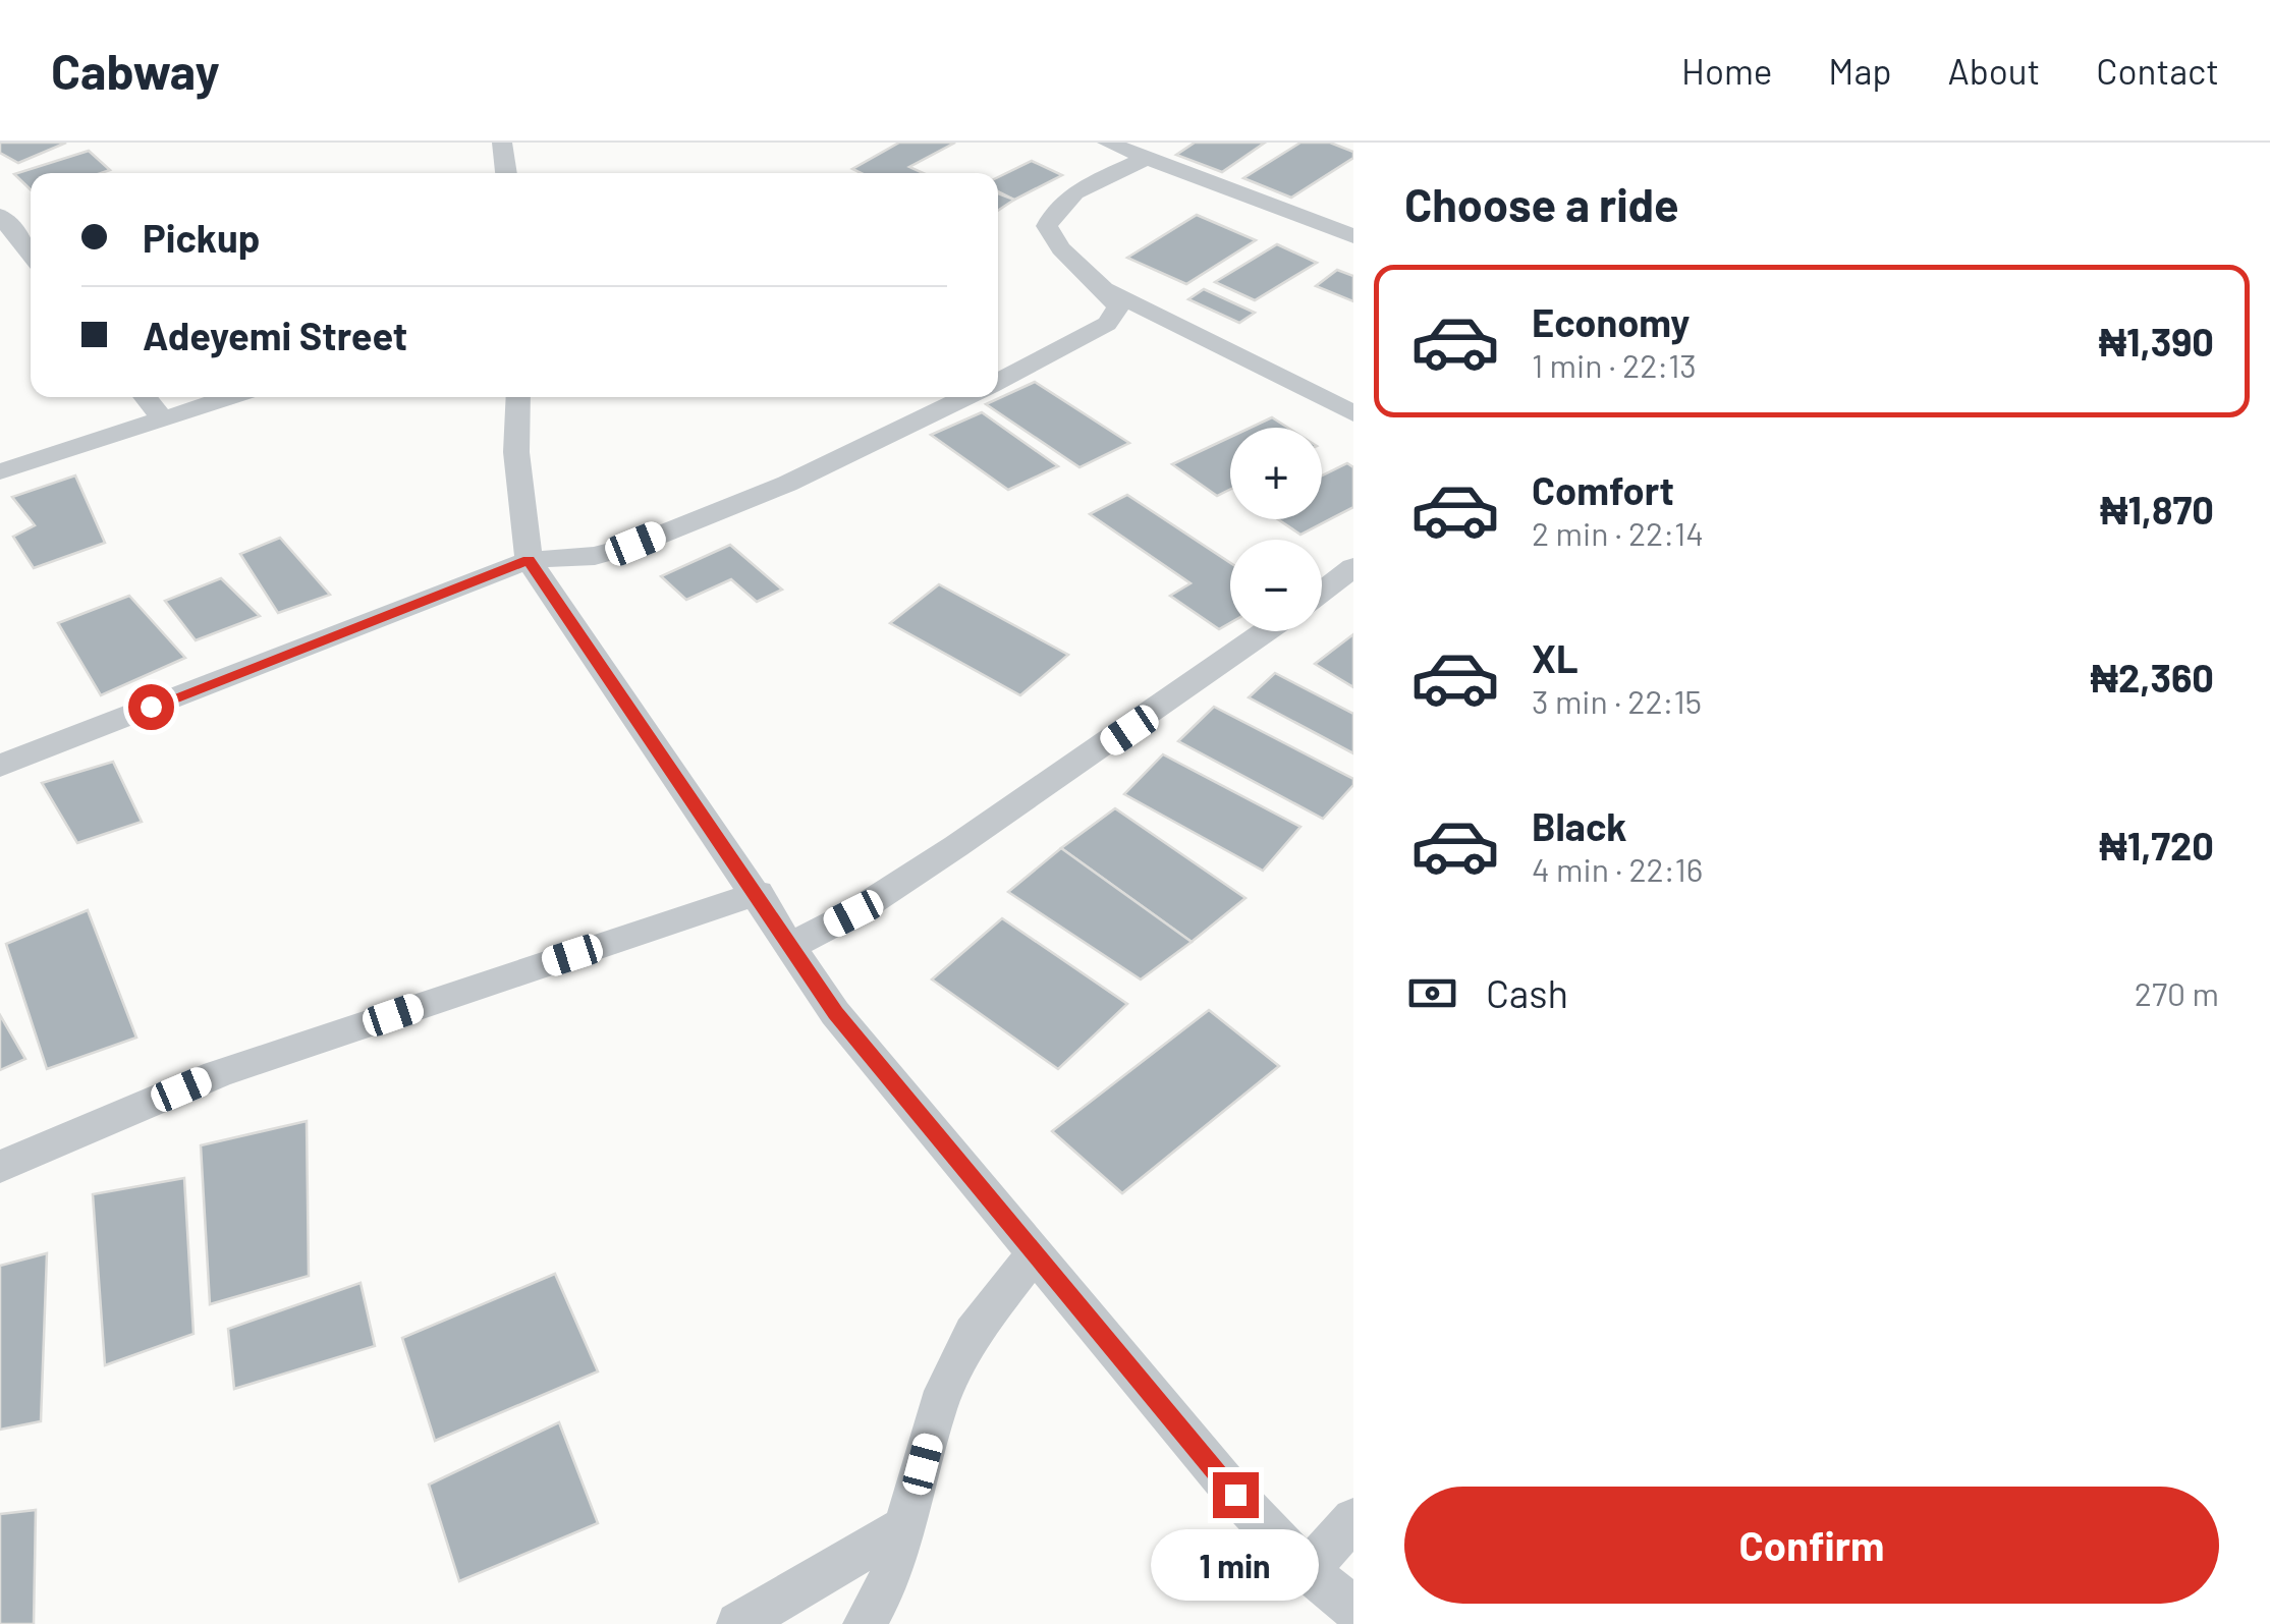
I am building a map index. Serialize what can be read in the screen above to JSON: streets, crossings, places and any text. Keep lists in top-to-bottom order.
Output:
{
  "page": {
    "header": "Cabway",
    "nav": [
      "Home",
      "Map",
      "About",
      "Contact"
    ],
    "heading": "Choose a ride",
    "banner": ["Pickup", "Adeyemi Street"],
    "list": [
      {
        "name": "Economy",
        "note": "1 min · 22:13",
        "value": "₦1,390"
      },
      {
        "name": "Comfort",
        "note": "2 min · 22:14",
        "value": "₦1,870"
      },
      {
        "name": "XL",
        "note": "3 min · 22:15",
        "value": "₦2,360"
      },
      {
        "name": "Black",
        "note": "4 min · 22:16",
        "value": "₦1,720"
      }
    ],
    "map_buttons": ["+", "−"],
    "pay": ["Cash", "270 m"],
    "buttons": "Confirm",
    "bubble": "1 min"
  }
}
